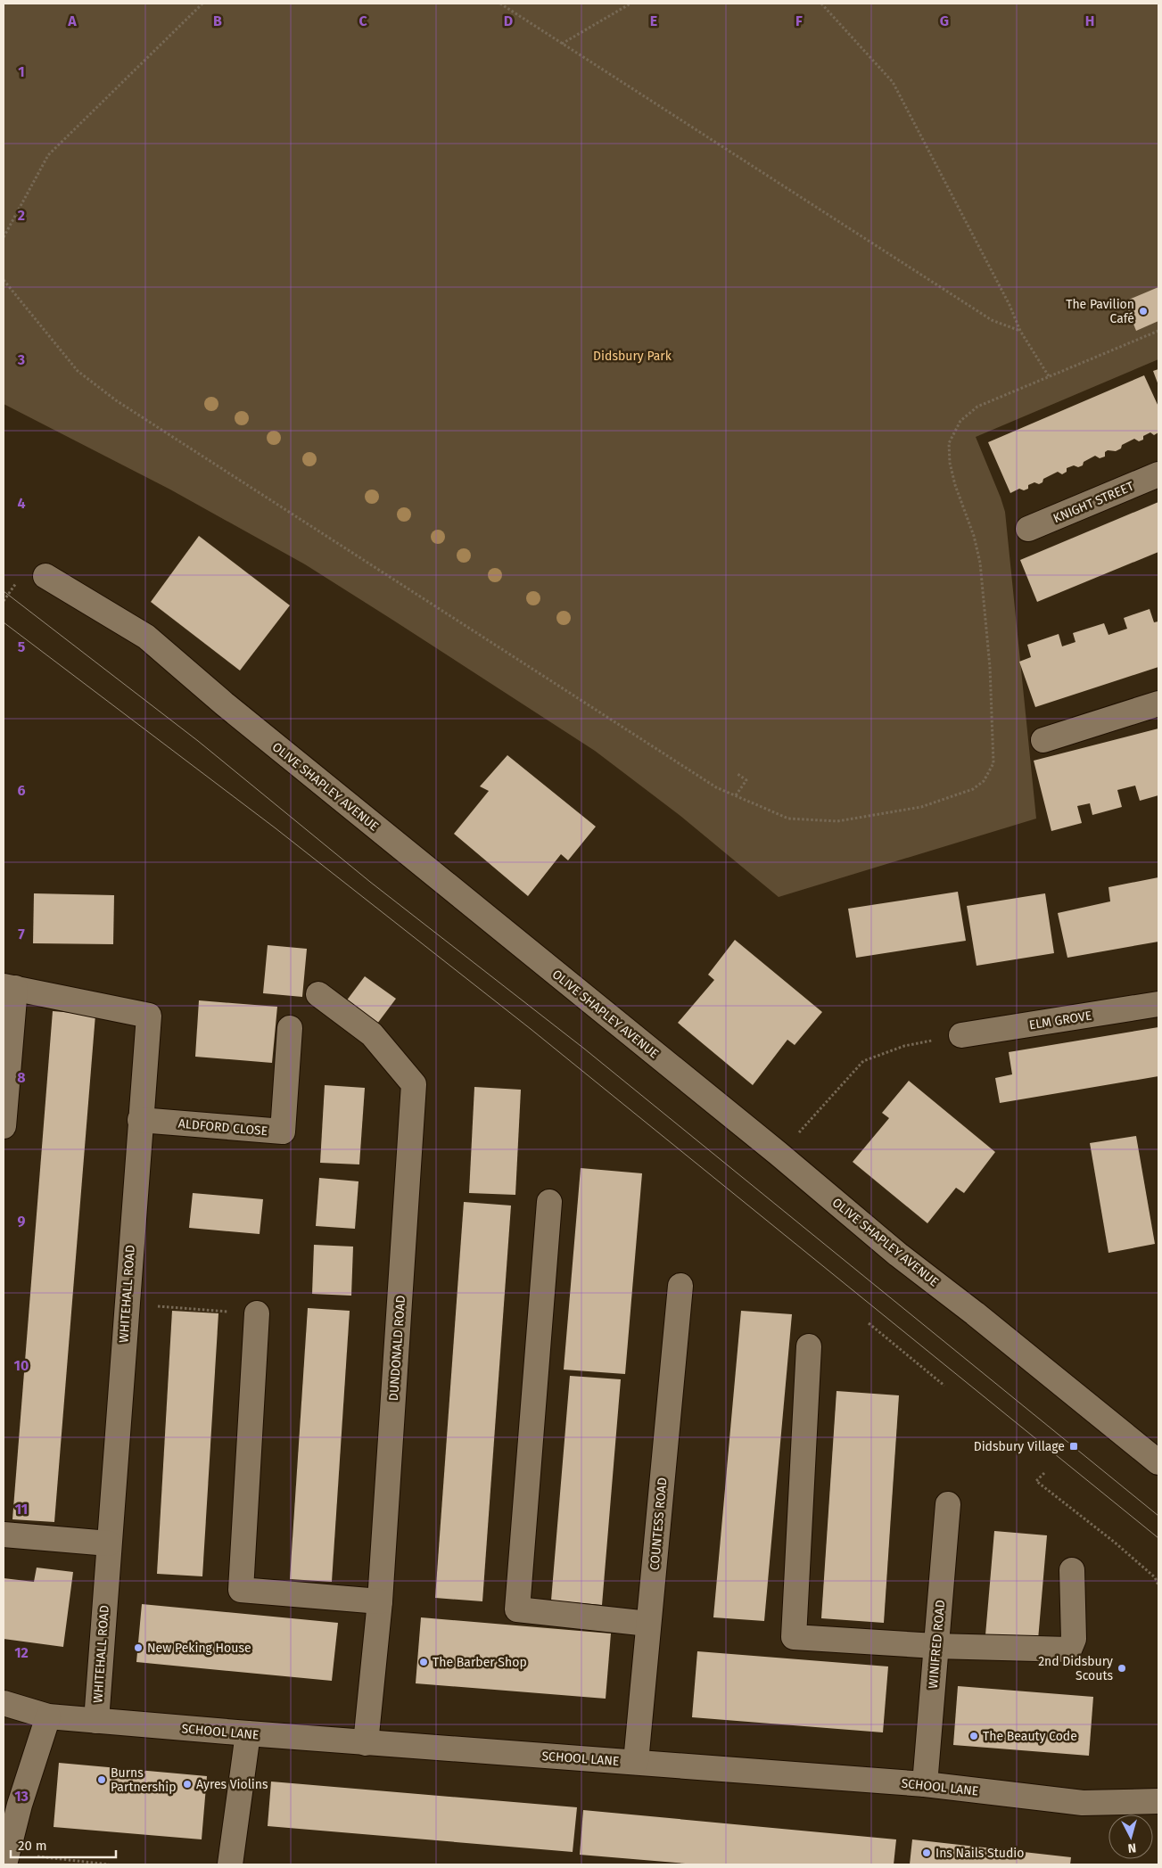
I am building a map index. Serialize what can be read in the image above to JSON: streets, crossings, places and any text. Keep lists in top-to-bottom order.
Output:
{
  "streets": {
    "street": [
      "KNIGHT STREET",
      "OLIVE SHAPLEY AVENUE",
      "ELM GROVE",
      "ALDFORD CLOSE",
      "WHITEHALL ROAD",
      "DUNDONALD ROAD",
      "COUNTESS ROAD",
      "WINIFRED ROAD",
      "SCHOOL LANE"
    ]
  },
  "crossings": [
    ["ALDFORD CLOSE", "WHITEHALL ROAD"],
    ["WHITEHALL ROAD", "SCHOOL LANE"],
    ["DUNDONALD ROAD", "SCHOOL LANE"],
    ["COUNTESS ROAD", "SCHOOL LANE"],
    ["WINIFRED ROAD", "SCHOOL LANE"]
  ],
  "parks": ["Didsbury Park"],
  "places": {
    "other": [
      "The Pavilion Café",
      "New Peking House",
      "The Barber Shop",
      "2nd Didsbury Scouts",
      "The Beauty Code",
      "Burns Partnership",
      "Ayres Violins",
      "Ins Nails Studio"
    ],
    "transit": ["Didsbury Village"]
  },
  "scale_bar": "20 m",
  "north": "bottom",
  "grid": {
    "columns": [
      "A",
      "B",
      "C",
      "D",
      "E",
      "F",
      "G",
      "H"
    ],
    "rows": [
      "1",
      "2",
      "3",
      "4",
      "5",
      "6",
      "7",
      "8",
      "9",
      "10",
      "11",
      "12",
      "13"
    ]
  }
}
